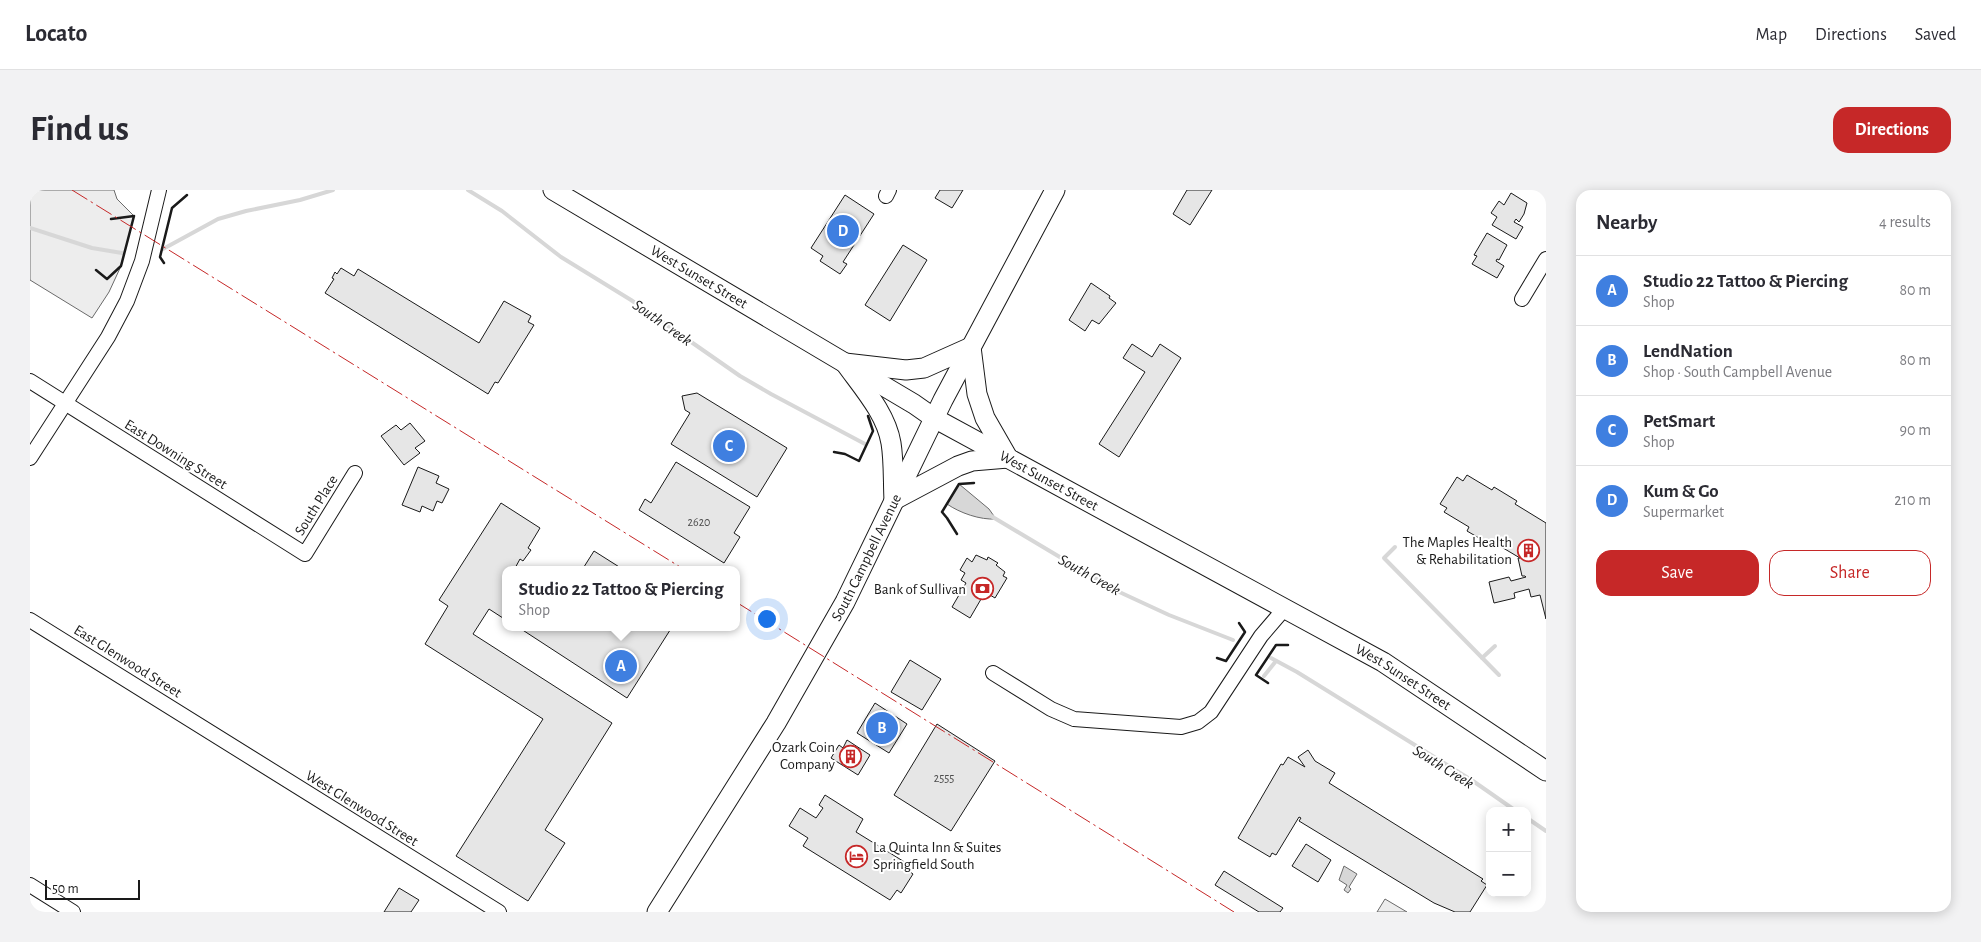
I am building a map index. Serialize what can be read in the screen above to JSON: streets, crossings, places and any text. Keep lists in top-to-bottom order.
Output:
{
  "streets": {
    "main road": ["West Sunset Street", "South Campbell Avenue"],
    "street": [
      "East Downing Street",
      "South Place",
      "East Glenwood Street",
      "West Glenwood Street"
    ]
  },
  "crossings": [
    ["West Sunset Street", "South Campbell Avenue"],
    ["East Downing Street", "South Place"],
    ["East Glenwood Street", "West Glenwood Street"]
  ],
  "water": ["South Creek"],
  "places": {
    "building": ["The Maples Health & Rehabilitation", "Ozark Coin Company"],
    "bank": ["Bank of Sullivan"],
    "hotel": ["La Quinta Inn & Suites Springfield South"]
  },
  "house_numbers": ["2620", "2555"],
  "scale_bar": "50 m",
  "page": {
    "header": "Locato",
    "nav": ["Map", "Directions", "Saved"],
    "buttons": [
      "Directions",
      ["Save", "Share"]
    ],
    "title": "Find us",
    "heading": ["Nearby", "4 results"],
    "pins": [
      "D",
      "C",
      "A",
      "B"
    ],
    "list": [
      {
        "mark": "A",
        "name": "Studio 22 Tattoo & Piercing",
        "note": "Shop",
        "value": "80 m"
      },
      {
        "mark": "B",
        "name": "LendNation",
        "note": "Shop · South Campbell Avenue",
        "value": "80 m"
      },
      {
        "mark": "C",
        "name": "PetSmart",
        "note": "Shop",
        "value": "90 m"
      },
      {
        "mark": "D",
        "name": "Kum & Go",
        "note": "Supermarket",
        "value": "210 m"
      }
    ],
    "popup": ["Studio 22 Tattoo & Piercing", "Shop"],
    "map_buttons": ["+", "−"],
    "scale": "50 m"
  }
}
